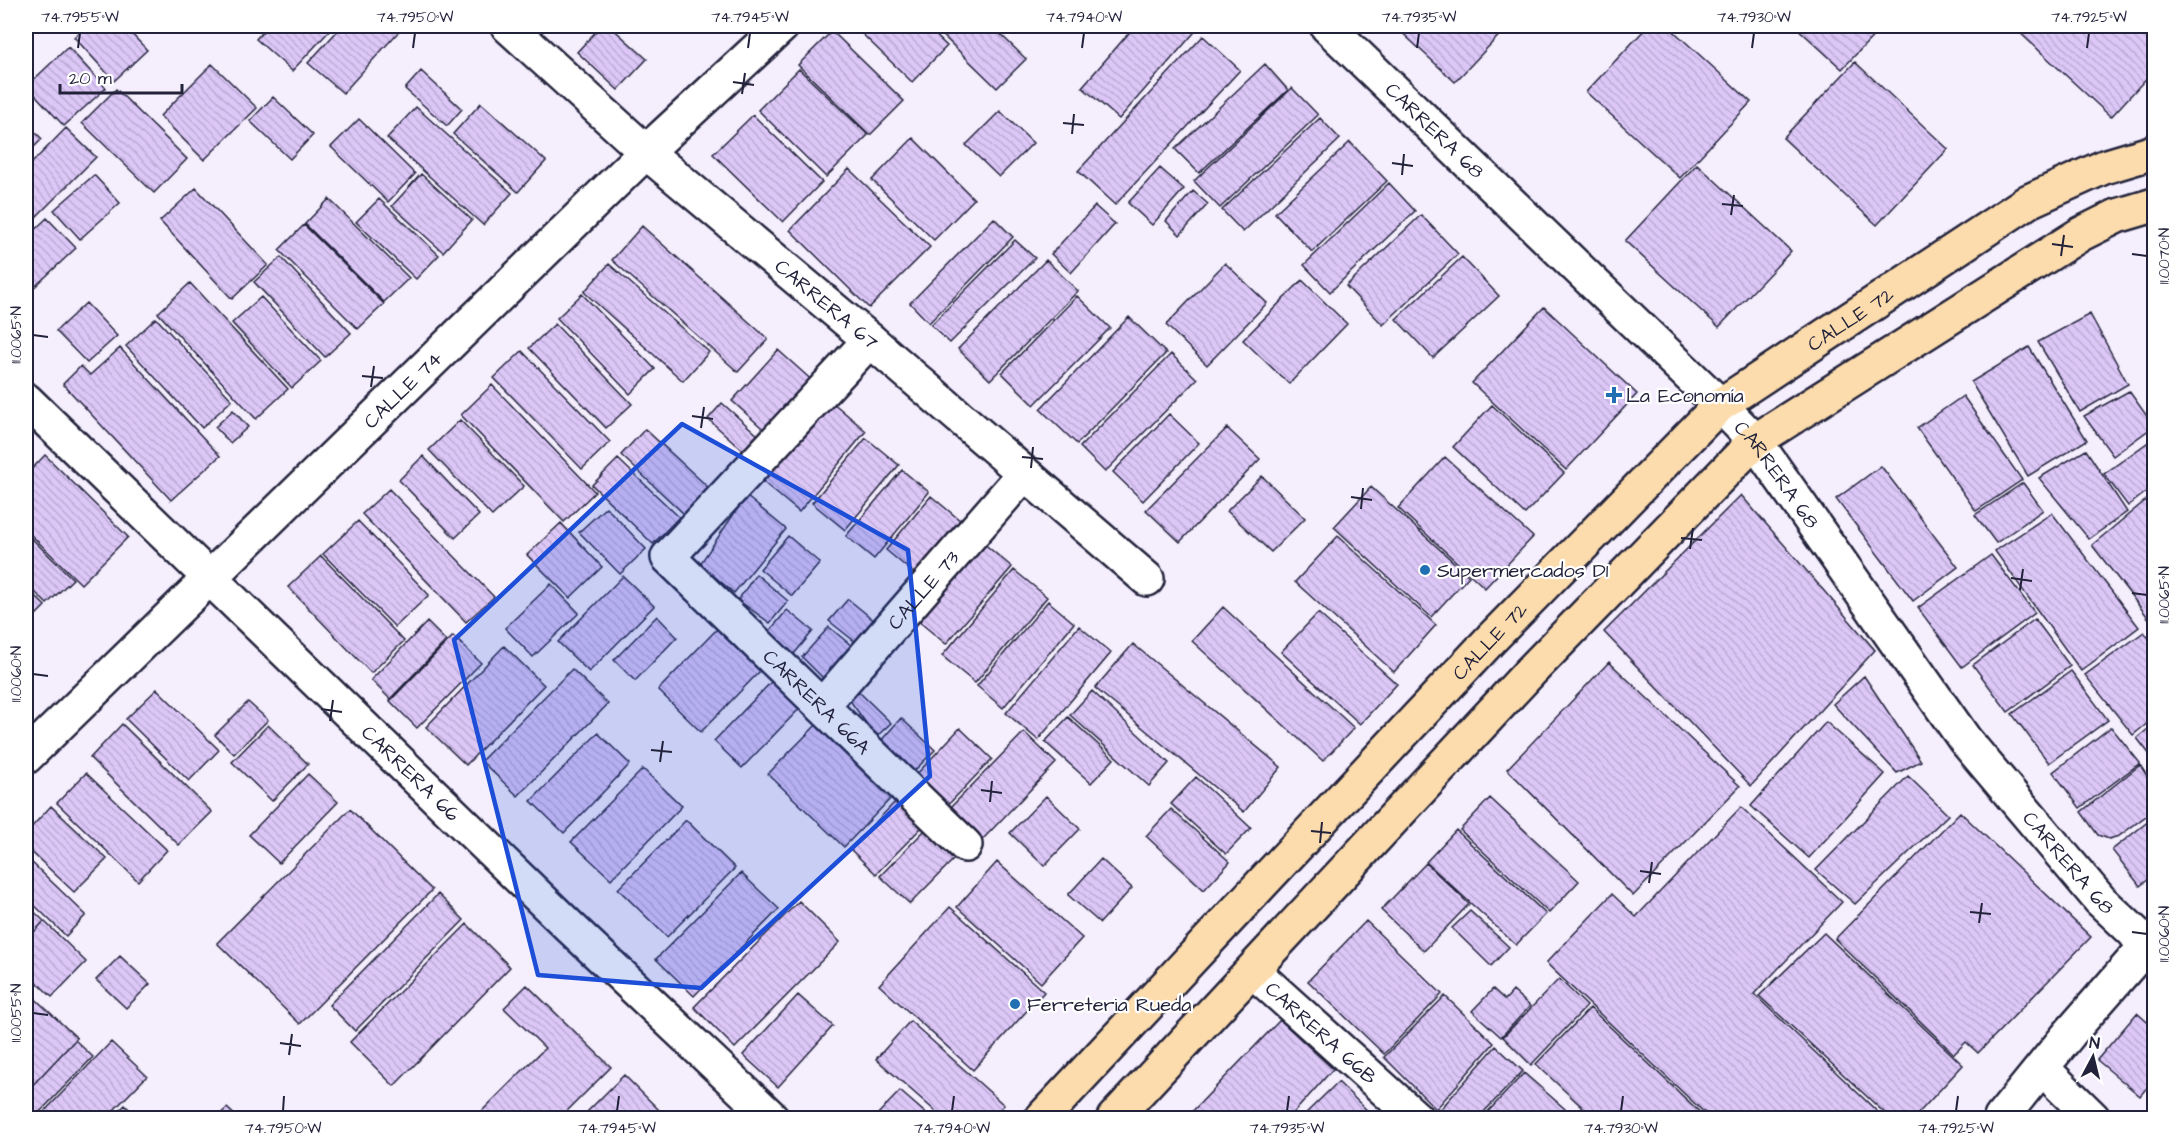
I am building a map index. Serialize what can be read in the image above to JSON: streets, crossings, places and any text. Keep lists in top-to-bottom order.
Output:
{
  "streets": {
    "main road": ["CALLE 72"],
    "street": [
      "CARRERA 68",
      "CARRERA 67",
      "CALLE 74",
      "CALLE 73",
      "CARRERA 66A",
      "CARRERA 66",
      "CARRERA 66B"
    ]
  },
  "crossings": [
    ["CARRERA 68", "CALLE 72"],
    ["CARRERA 67", "CALLE 74"],
    ["CARRERA 67", "CALLE 73"],
    ["CARRERA 67", "CARRERA 66A"],
    ["CALLE 74", "CARRERA 66"],
    ["CALLE 73", "CARRERA 66A"]
  ],
  "places": {
    "health": ["La Economía"],
    "other": ["Supermercados D1", "Ferreteria Rueda"]
  },
  "scale_bar": "20 m",
  "north": "top",
  "coordinates": [
    "74.7955°W",
    "74.7950°W",
    "74.7945°W",
    "74.7940°W",
    "74.7935°W",
    "74.7930°W",
    "74.7925°W",
    "11.0070°N",
    "11.0065°N",
    "11.0060°N",
    "11.0055°N"
  ]
}
